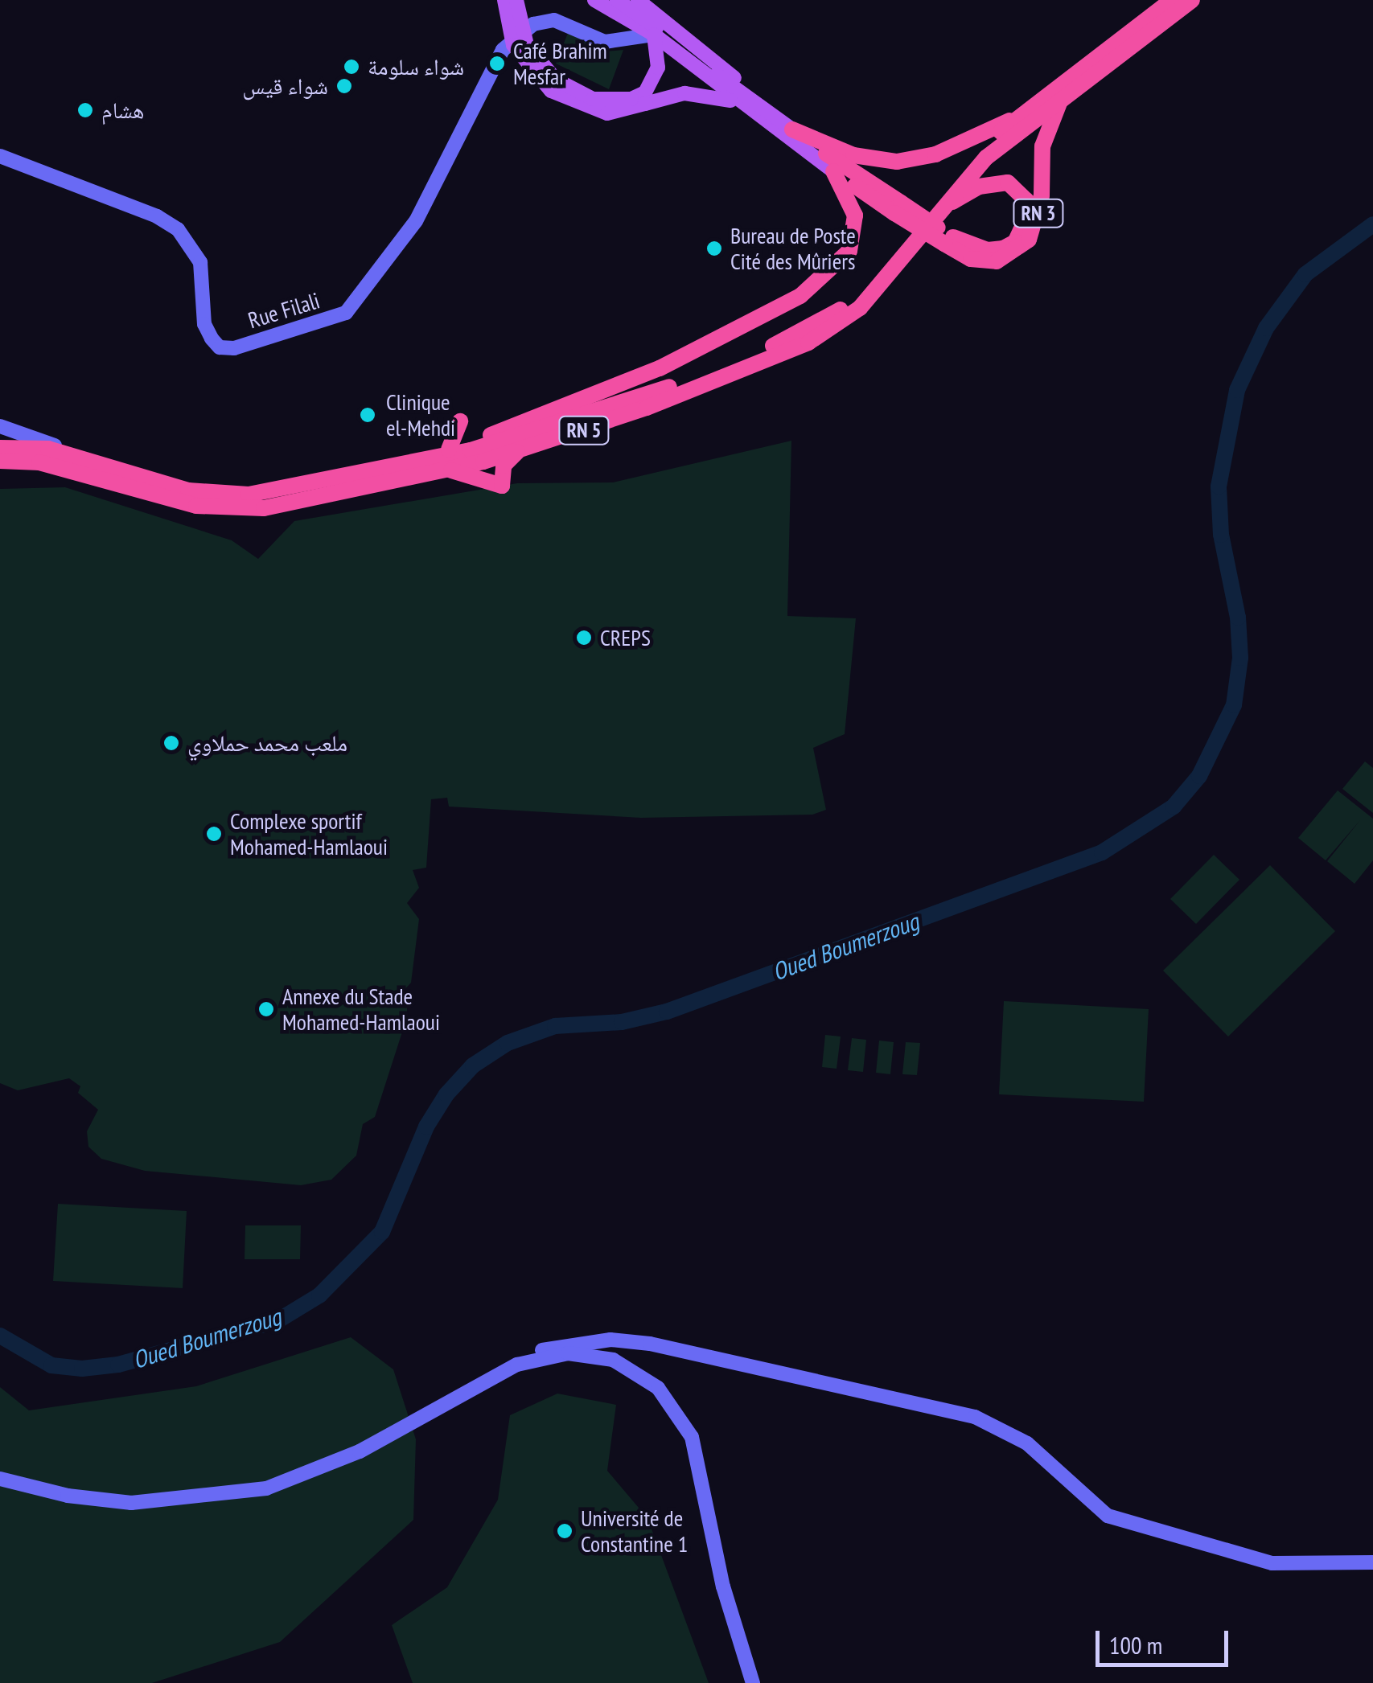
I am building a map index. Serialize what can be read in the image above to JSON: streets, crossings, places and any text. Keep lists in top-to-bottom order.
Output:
{
  "streets": {
    "highway": ["RN 3", "RN 5"],
    "street": ["Rue Filali"]
  },
  "crossings": [
    ["RN 3", "RN 5"]
  ],
  "water": ["Oued Boumerzoug"],
  "places": [
    "Café Brahim Mesfar",
    "شواء سلومة",
    "شواء قيس",
    "هشام",
    "Bureau de Poste Cité des Mûriers",
    "Clinique el-Mehdi",
    "CREPS",
    "ملعب محمد حملاوي",
    "Complexe sportif Mohamed-Hamlaoui",
    "Annexe du Stade Mohamed-Hamlaoui",
    "Université de Constantine 1"
  ],
  "scale_bar": "100 m"
}
